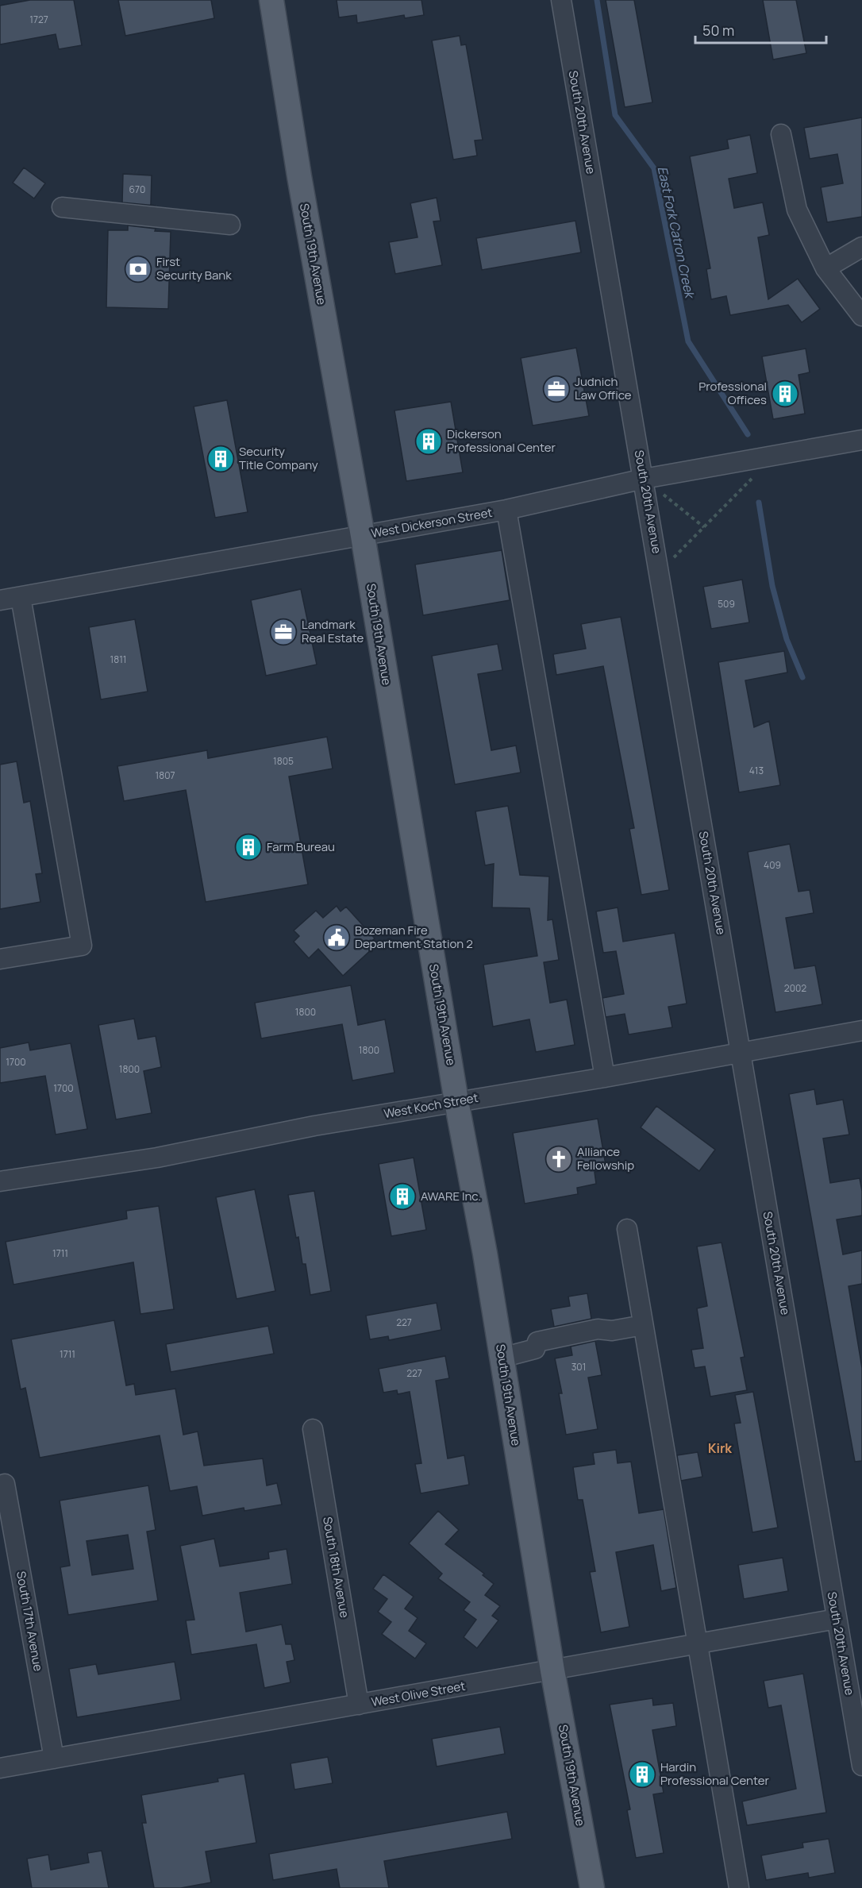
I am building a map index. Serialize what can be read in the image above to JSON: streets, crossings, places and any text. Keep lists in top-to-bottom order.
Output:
{
  "streets": {
    "main road": ["South 19th Avenue"],
    "street": [
      "South 20th Avenue",
      "West Dickerson Street",
      "West Koch Street",
      "South 18th Avenue",
      "South 17th Avenue",
      "West Olive Street"
    ]
  },
  "crossings": [
    ["South 20th Avenue", "West Dickerson Street"],
    ["South 20th Avenue", "West Koch Street"],
    ["South 20th Avenue", "West Olive Street"],
    ["South 19th Avenue", "West Dickerson Street"],
    ["South 19th Avenue", "West Koch Street"],
    ["South 19th Avenue", "West Olive Street"],
    ["South 18th Avenue", "West Olive Street"],
    ["South 17th Avenue", "West Olive Street"]
  ],
  "districts": ["Kirk"],
  "water": ["East Fork Catron Creek"],
  "places": {
    "bank": ["First Security Bank"],
    "office": ["Judnich Law Office", "Landmark Real Estate"],
    "building": [
      "Professional Offices",
      "Dickerson Professional Center",
      "Security Title Company",
      "Farm Bureau",
      "AWARE Inc.",
      "Hardin Professional Center"
    ],
    "public building": ["Bozeman Fire Department Station 2"],
    "church": ["Alliance Fellowship"]
  },
  "house_numbers": [
    "1727",
    "670",
    "509",
    "1811",
    "1805",
    "413",
    "1807",
    "409",
    "2002",
    "1800",
    "1800",
    "1700",
    "1800",
    "1700",
    "1711",
    "227",
    "1711",
    "301",
    "227"
  ],
  "scale_bar": "50 m"
}
